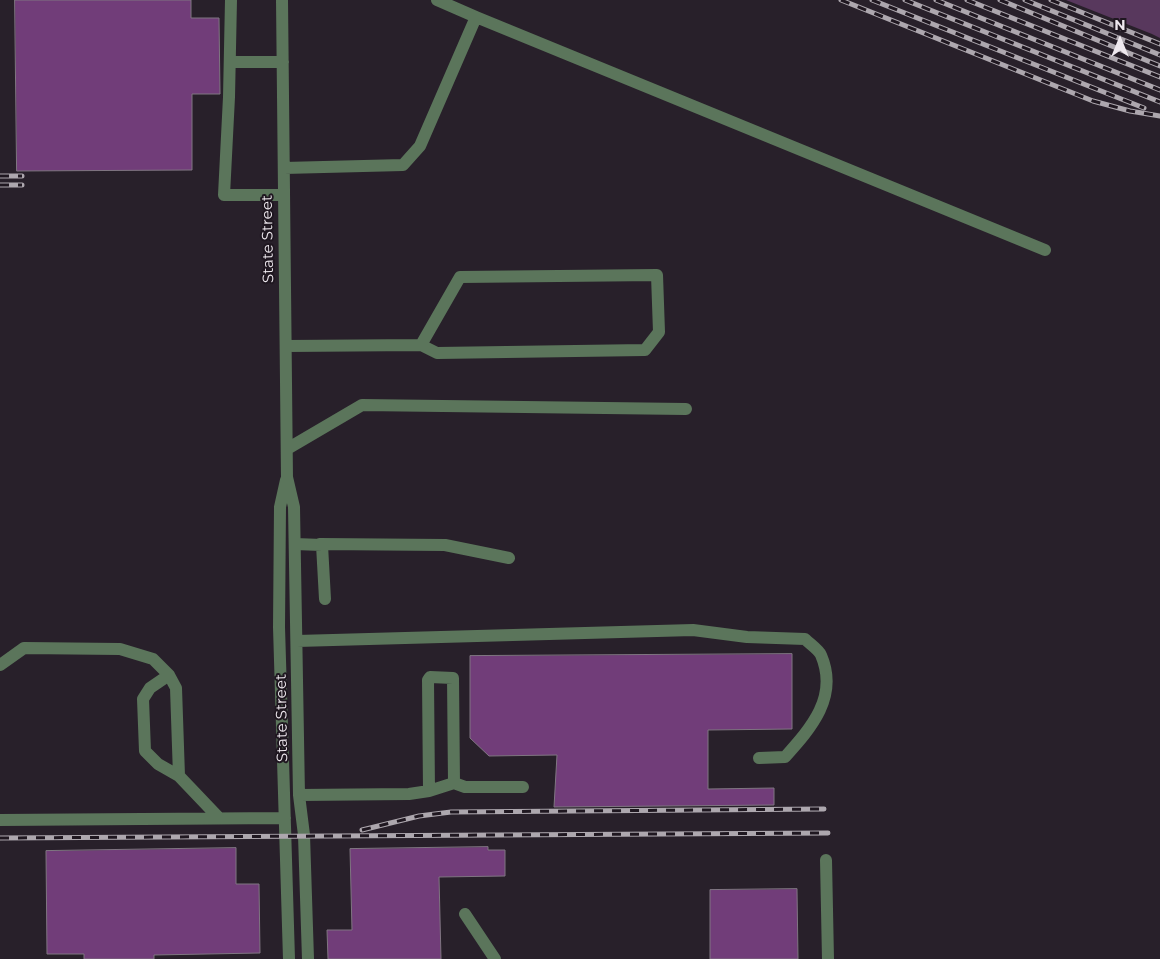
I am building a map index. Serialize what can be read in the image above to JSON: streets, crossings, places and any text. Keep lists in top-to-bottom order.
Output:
{
  "streets": {
    "street": ["State Street"]
  },
  "north": "top"
}
